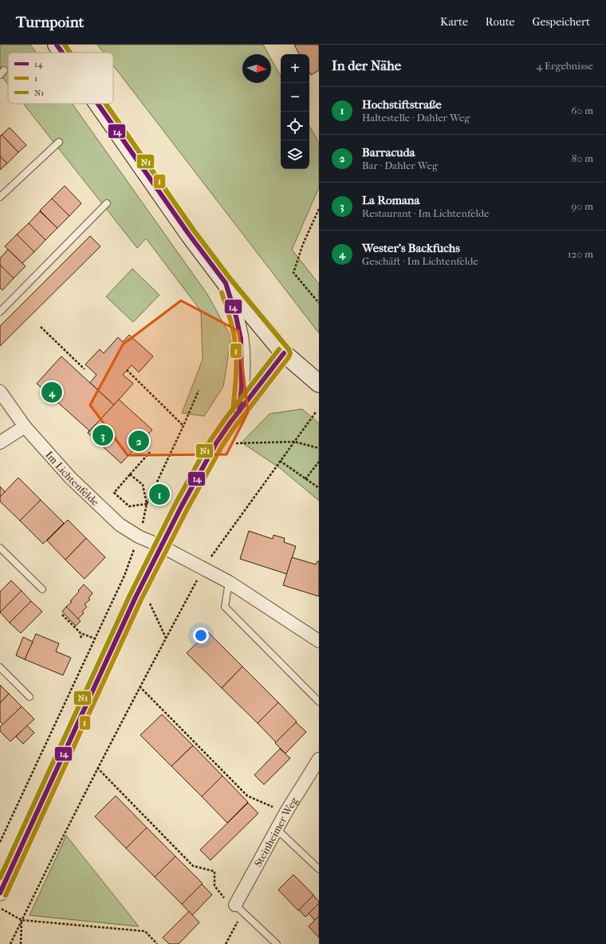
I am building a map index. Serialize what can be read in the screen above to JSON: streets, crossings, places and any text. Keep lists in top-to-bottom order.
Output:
{
  "streets": {
    "street": ["Im Lichtenfelde", "Steinheimer Weg"]
  },
  "lines": ["transit line 14", "transit line 1", "transit line N1"],
  "legend": ["14", "1", "N1"],
  "north": "right",
  "page": {
    "header": "Turnpoint",
    "nav": ["Karte", "Route", "Gespeichert"],
    "heading": ["In der Nähe", "4 Ergebnisse"],
    "map_buttons": ["+", "−"],
    "list": [
      {
        "mark": "1",
        "name": "Hochstiftstraße",
        "note": "Haltestelle · Dahler Weg",
        "value": "60 m"
      },
      {
        "mark": "2",
        "name": "Barracuda",
        "note": "Bar · Dahler Weg",
        "value": "80 m"
      },
      {
        "mark": "3",
        "name": "La Romana",
        "note": "Restaurant · Im Lichtenfelde",
        "value": "90 m"
      },
      {
        "mark": "4",
        "name": "Wester's Backfuchs",
        "note": "Geschäft · Im Lichtenfelde",
        "value": "120 m"
      }
    ],
    "pins": [
      "4",
      "3",
      "2",
      "1"
    ]
  }
}
